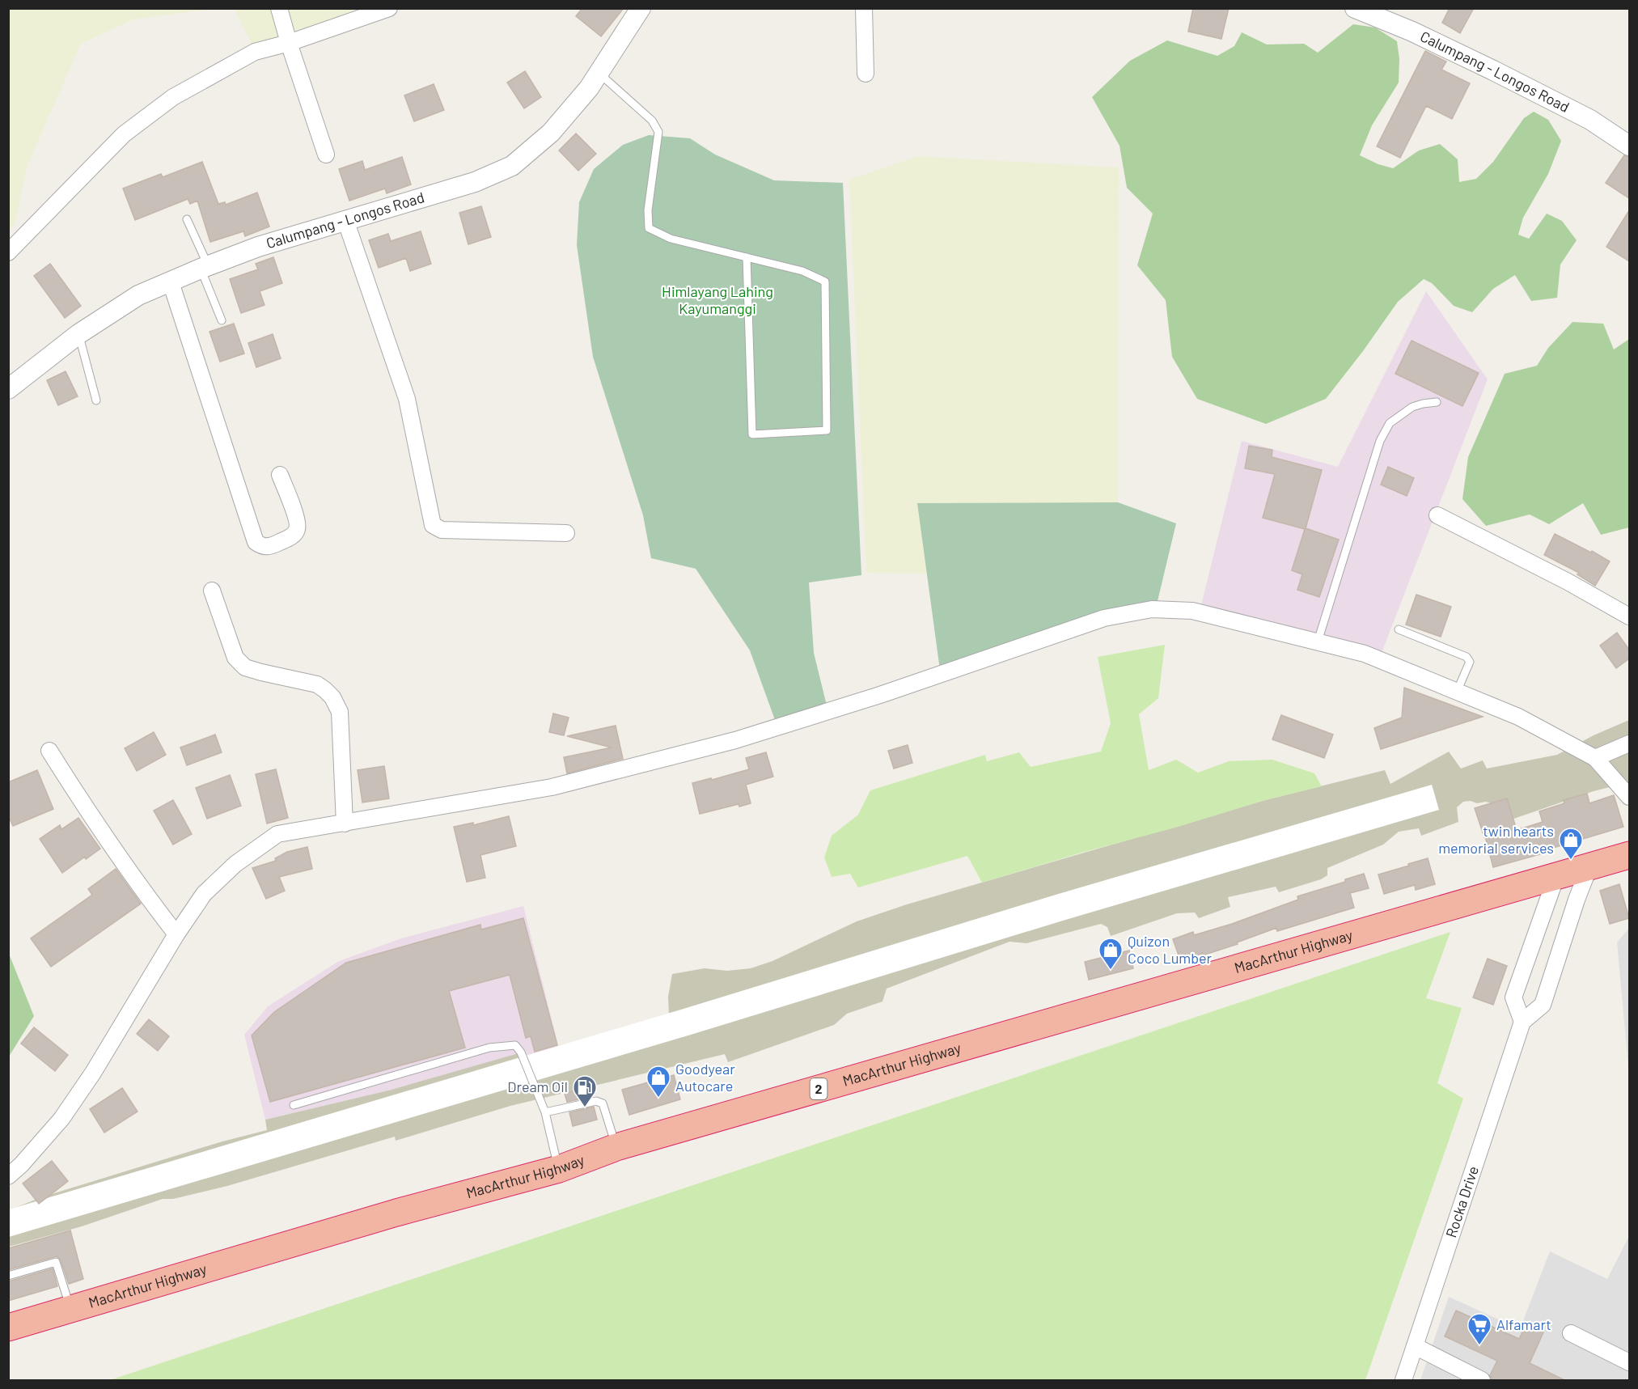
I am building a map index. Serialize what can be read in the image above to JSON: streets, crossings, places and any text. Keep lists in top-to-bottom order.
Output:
{
  "streets": {
    "highway": ["MacArthur Highway", "2"],
    "street": ["Calumpang - Longos Road", "Rocka Drive"]
  },
  "parks": ["Himlayang Lahing Kayumanggi"],
  "places": {
    "shop": ["twin hearts memorial services", "Quizon Coco Lumber", "Goodyear Autocare"],
    "fuel station": ["Dream Oil"],
    "supermarket": ["Alfamart"]
  }
}
